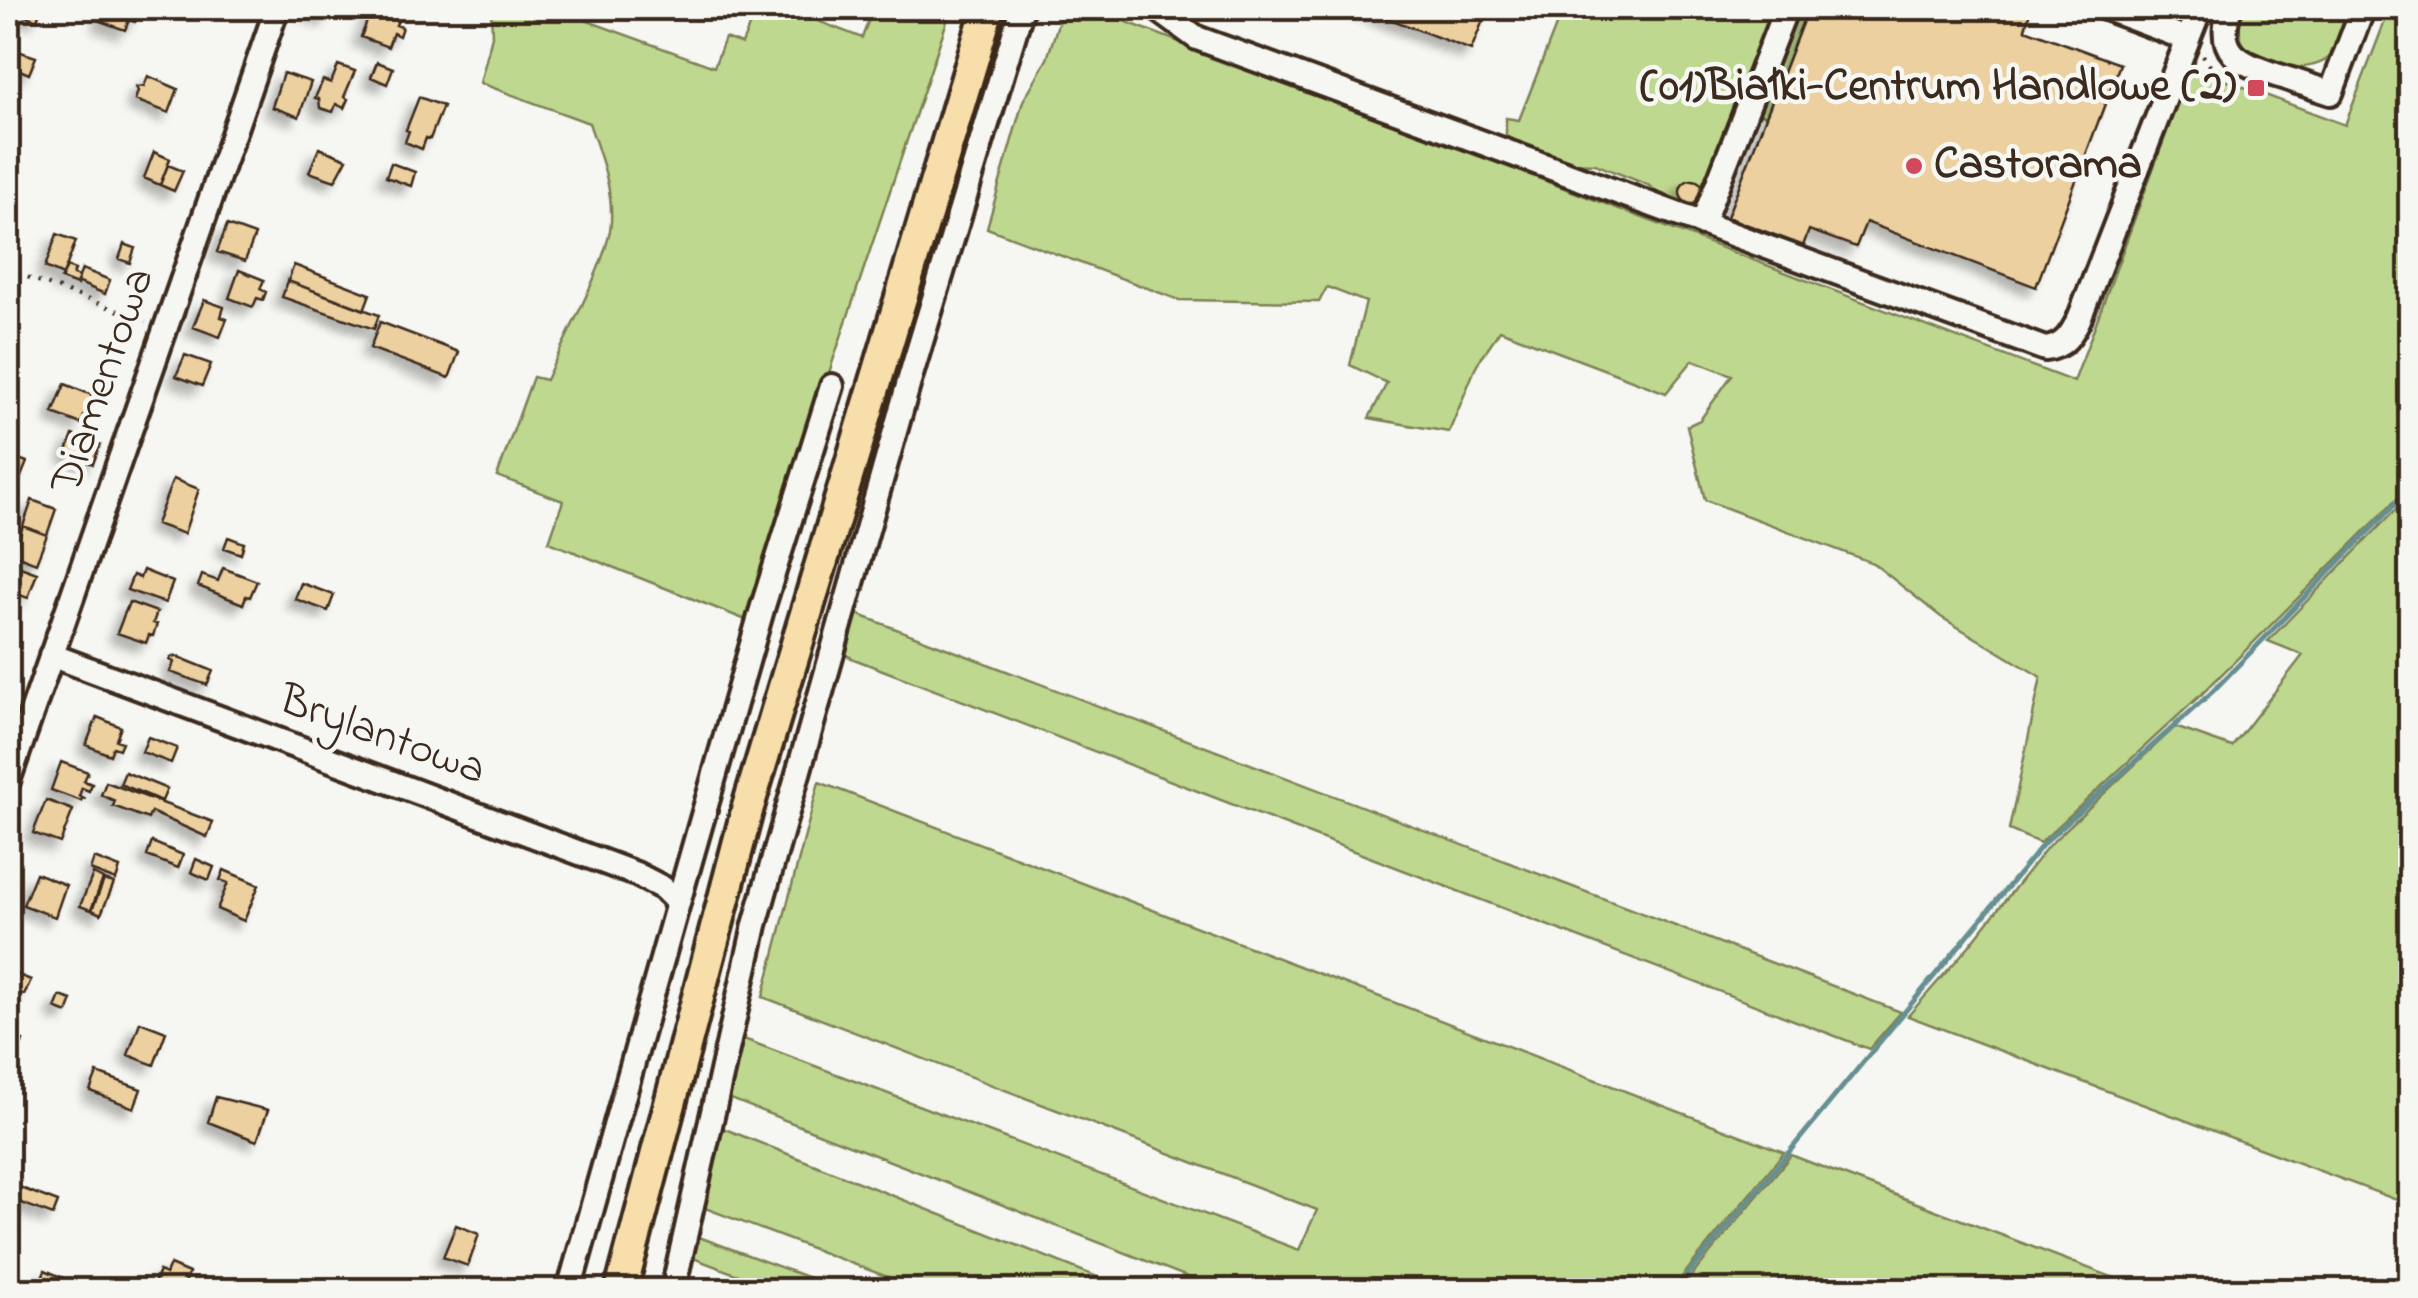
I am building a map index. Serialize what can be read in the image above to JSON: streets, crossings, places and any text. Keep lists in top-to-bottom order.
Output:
{
  "streets": {
    "street": ["Diamentowa", "Brylantowa"]
  },
  "crossings": [
    ["Diamentowa", "Brylantowa"]
  ],
  "places": {
    "transit": ["(01)Białki-Centrum Handlowe (2)"],
    "other": ["Castorama"]
  }
}
